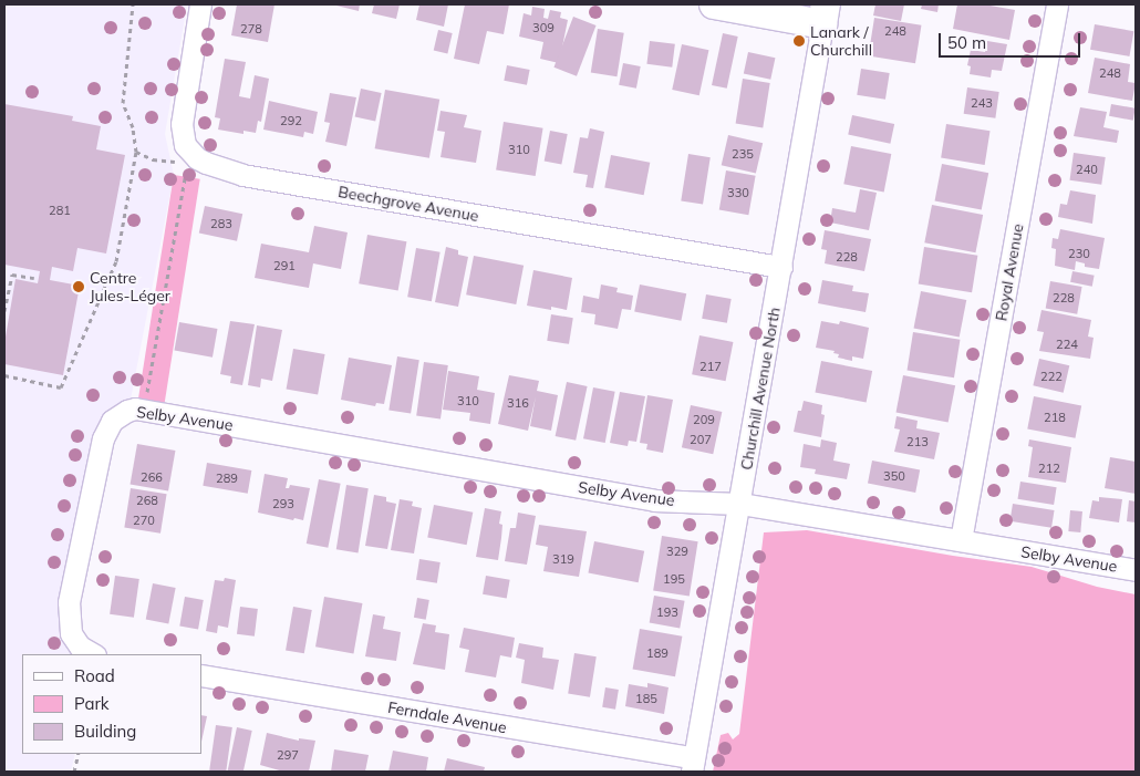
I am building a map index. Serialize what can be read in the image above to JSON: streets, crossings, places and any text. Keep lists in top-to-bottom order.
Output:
{
  "streets": {
    "street": [
      "Beechgrove Avenue",
      "Royal Avenue",
      "Churchill Avenue North",
      "Selby Avenue",
      "Ferndale Avenue"
    ]
  },
  "crossings": [
    ["Beechgrove Avenue", "Churchill Avenue North"],
    ["Royal Avenue", "Selby Avenue"],
    ["Churchill Avenue North", "Selby Avenue"],
    ["Churchill Avenue North", "Ferndale Avenue"]
  ],
  "places": ["Lanark / Churchill", "Centre Jules-Léger"],
  "house_numbers": [
    "309",
    "278",
    "248",
    "248",
    "243",
    "292",
    "310",
    "235",
    "240",
    "330",
    "281",
    "283",
    "230",
    "228",
    "291",
    "228",
    "224",
    "217",
    "222",
    "310",
    "316",
    "218",
    "209",
    "207",
    "213",
    "212",
    "350",
    "266",
    "289",
    "268",
    "293",
    "270",
    "329",
    "319",
    "195",
    "193",
    "189",
    "185",
    "297"
  ],
  "legend": ["Road", "Park", "Building"],
  "scale_bar": "50 m"
}
